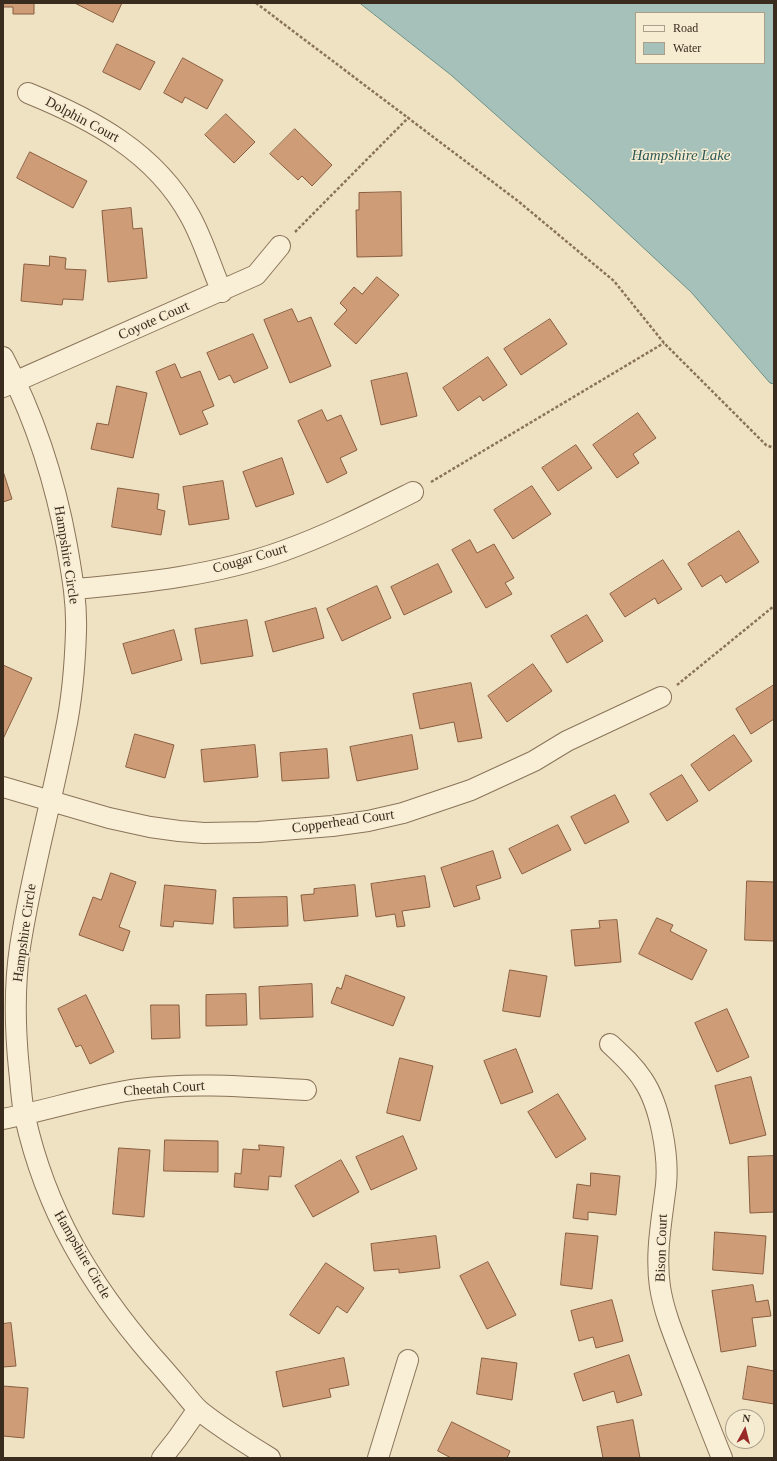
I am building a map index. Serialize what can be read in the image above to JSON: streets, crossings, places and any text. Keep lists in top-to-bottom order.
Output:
{
  "streets": {
    "street": [
      "Dolphin Court",
      "Coyote Court",
      "Hampshire Circle",
      "Cougar Court",
      "Copperhead Court",
      "Cheetah Court",
      "Bison Court"
    ]
  },
  "crossings": [
    ["Dolphin Court", "Coyote Court"],
    ["Coyote Court", "Hampshire Circle"],
    ["Hampshire Circle", "Cougar Court"],
    ["Hampshire Circle", "Copperhead Court"],
    ["Hampshire Circle", "Cheetah Court"]
  ],
  "water": ["Hampshire Lake"],
  "legend": ["Road", "Water"],
  "north": "top"
}
